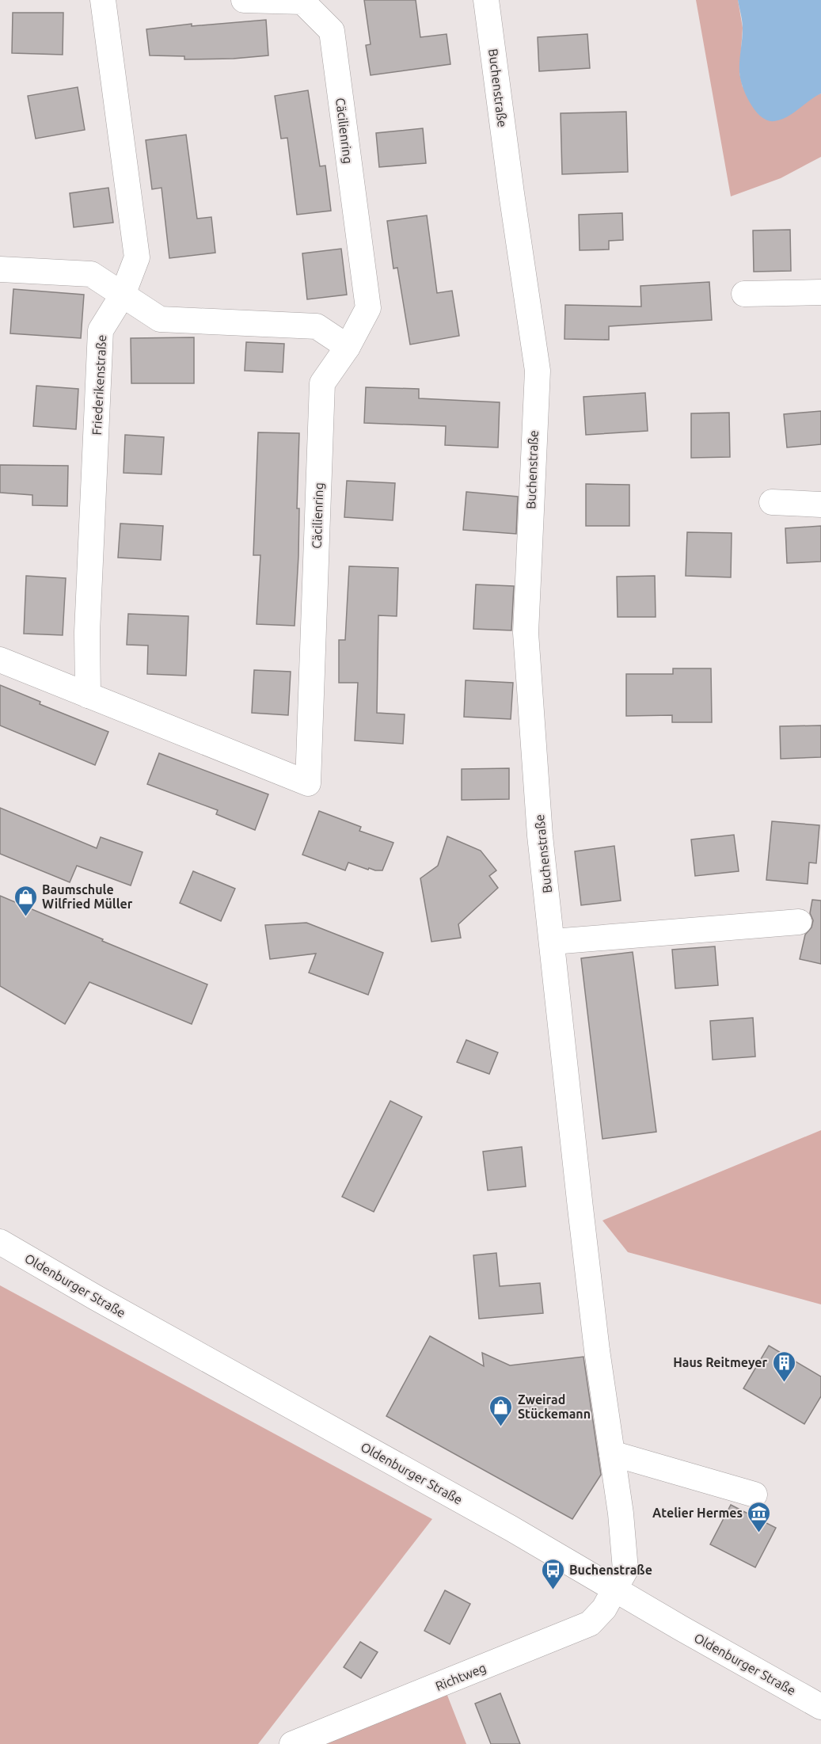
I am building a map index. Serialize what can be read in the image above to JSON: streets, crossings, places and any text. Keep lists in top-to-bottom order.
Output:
{
  "streets": {
    "street": [
      "Buchenstraße",
      "Cäcilienring",
      "Friederikenstraße",
      "Oldenburger Straße",
      "Richtweg"
    ]
  },
  "crossings": [
    ["Buchenstraße", "Oldenburger Straße"],
    ["Buchenstraße", "Richtweg"],
    ["Cäcilienring", "Friederikenstraße"],
    ["Oldenburger Straße", "Richtweg"]
  ],
  "places": {
    "shop": ["Baumschule Wilfried Müller", "Zweirad Stückemann"],
    "building": ["Haus Reitmeyer"],
    "museum": ["Atelier Hermes"],
    "bus stop": ["Buchenstraße"]
  }
}
